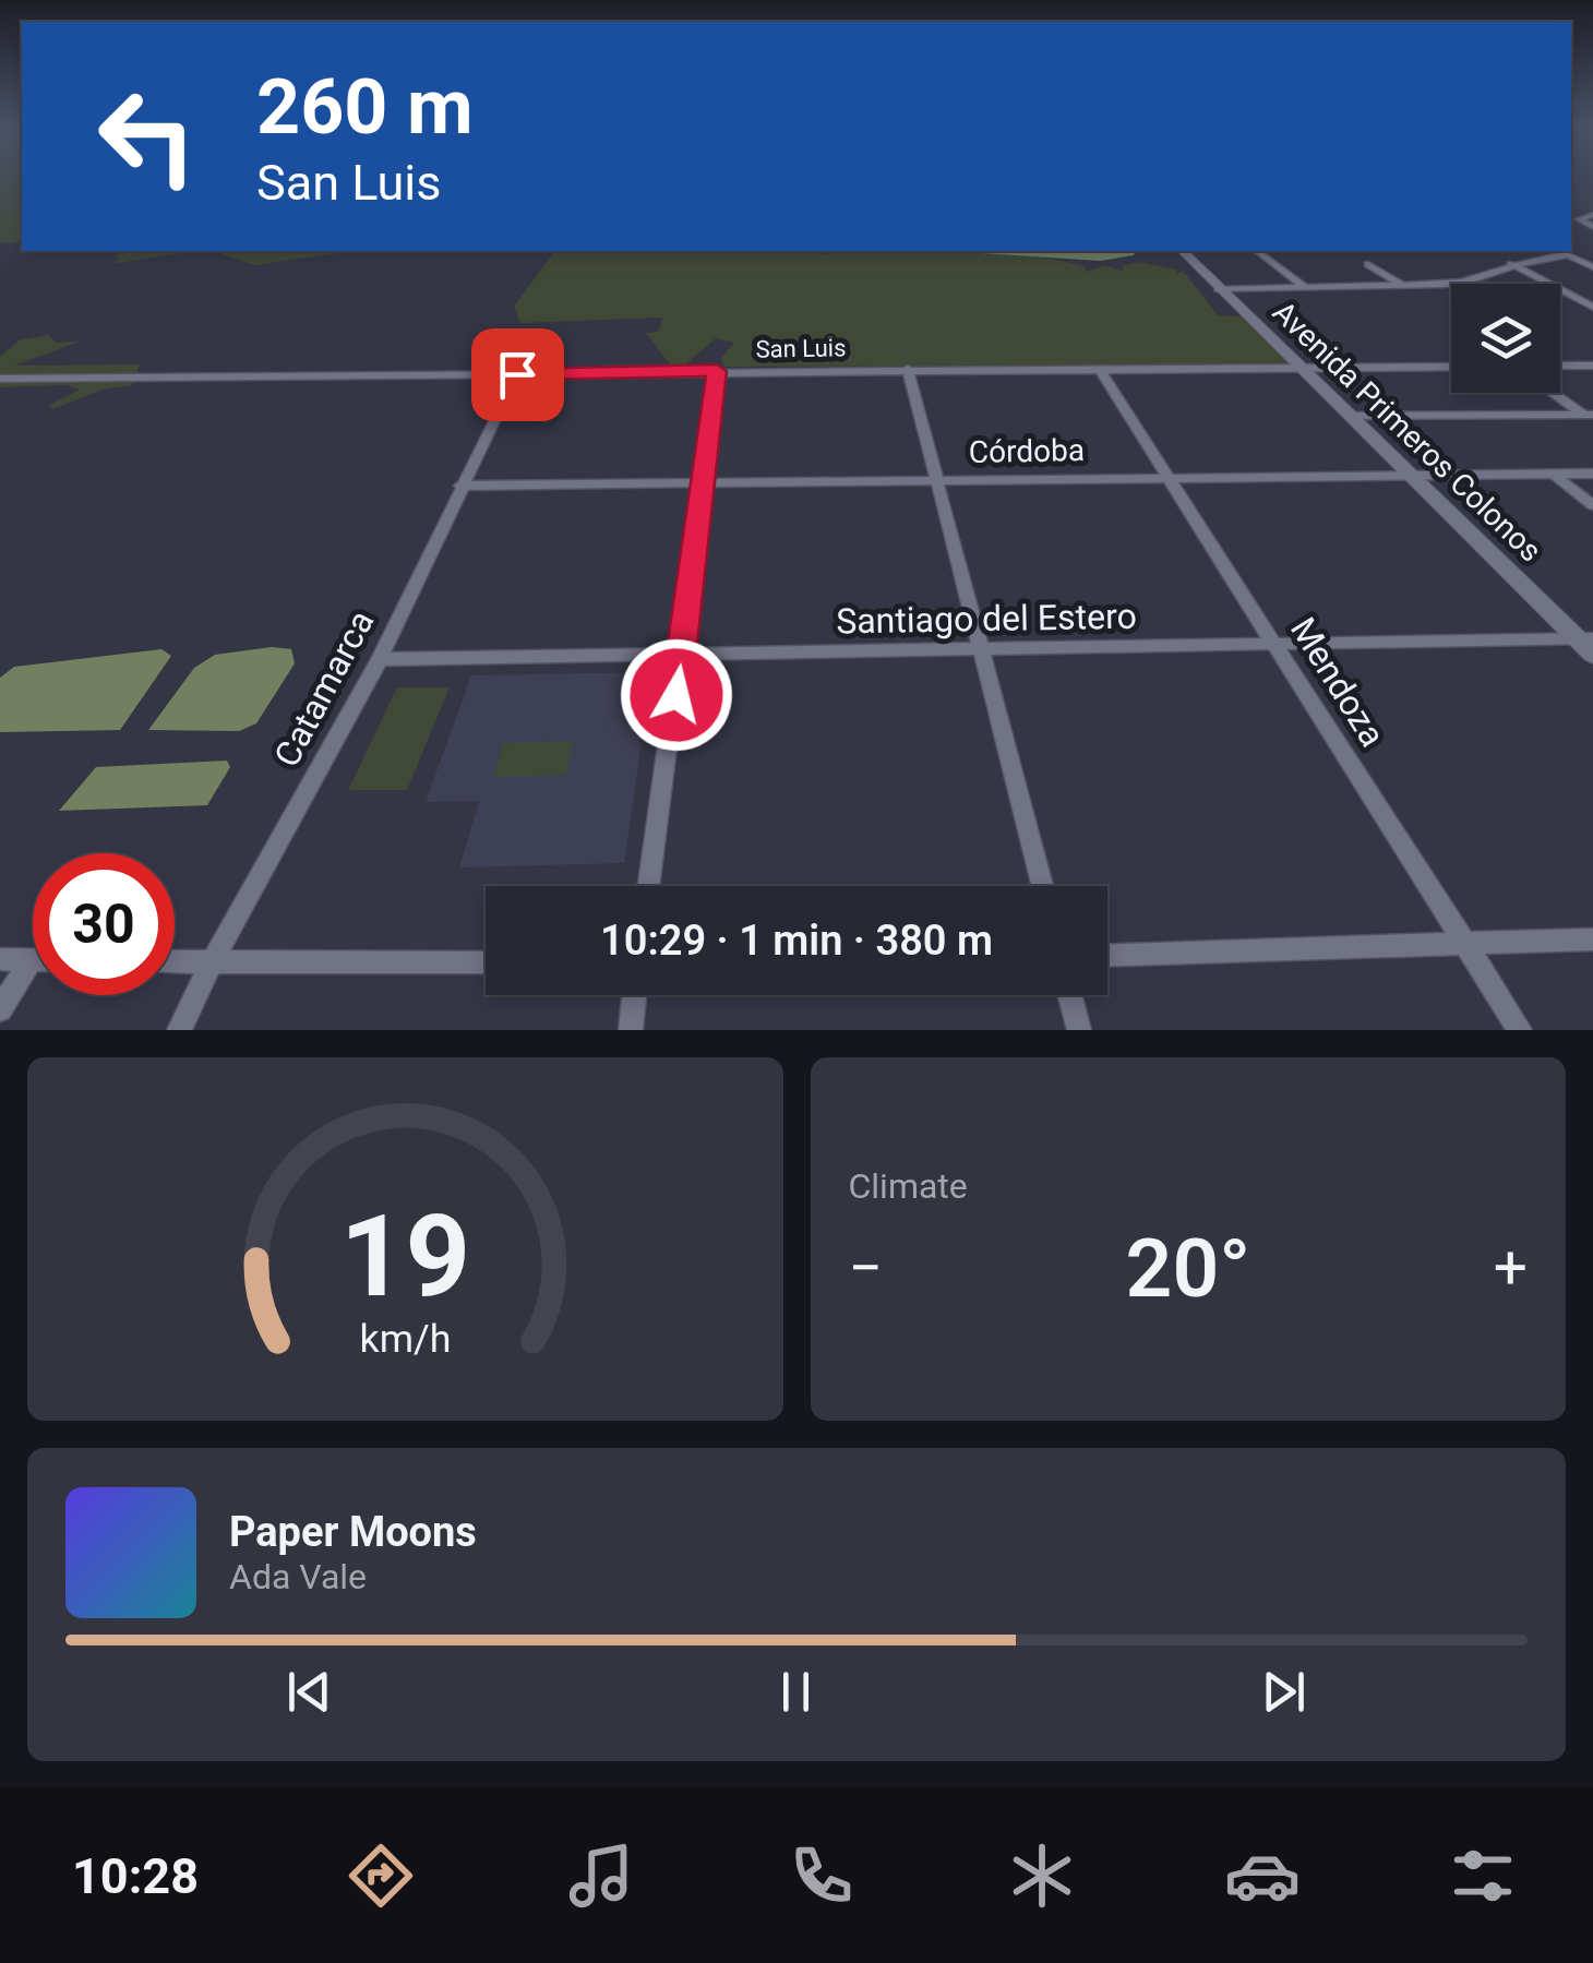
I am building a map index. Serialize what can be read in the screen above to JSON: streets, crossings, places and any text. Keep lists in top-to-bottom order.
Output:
{
  "streets": {
    "street": [
      "San Luis",
      "Avenida Primeros Colonos",
      "Córdoba",
      "Santiago del Estero",
      "Mendoza",
      "Catamarca"
    ]
  },
  "crossings": [
    ["San Luis", "Avenida Primeros Colonos"],
    ["San Luis", "Mendoza"],
    ["San Luis", "Catamarca"],
    ["Avenida Primeros Colonos", "Córdoba"],
    ["Avenida Primeros Colonos", "Santiago del Estero"],
    ["Córdoba", "Mendoza"],
    ["Córdoba", "Catamarca"],
    ["Santiago del Estero", "Mendoza"],
    ["Santiago del Estero", "Catamarca"]
  ],
  "page": {
    "turn": ["260 m", "San Luis"],
    "limit": "30",
    "trip": "10:29 · 1 min · 380 m",
    "tile": "Climate",
    "heat": ["−", "20°", "+"],
    "song": ["Paper Moons", "Ada Vale"],
    "tabs": "10:28",
    "gauge": ["19", "km/h"]
  }
}
